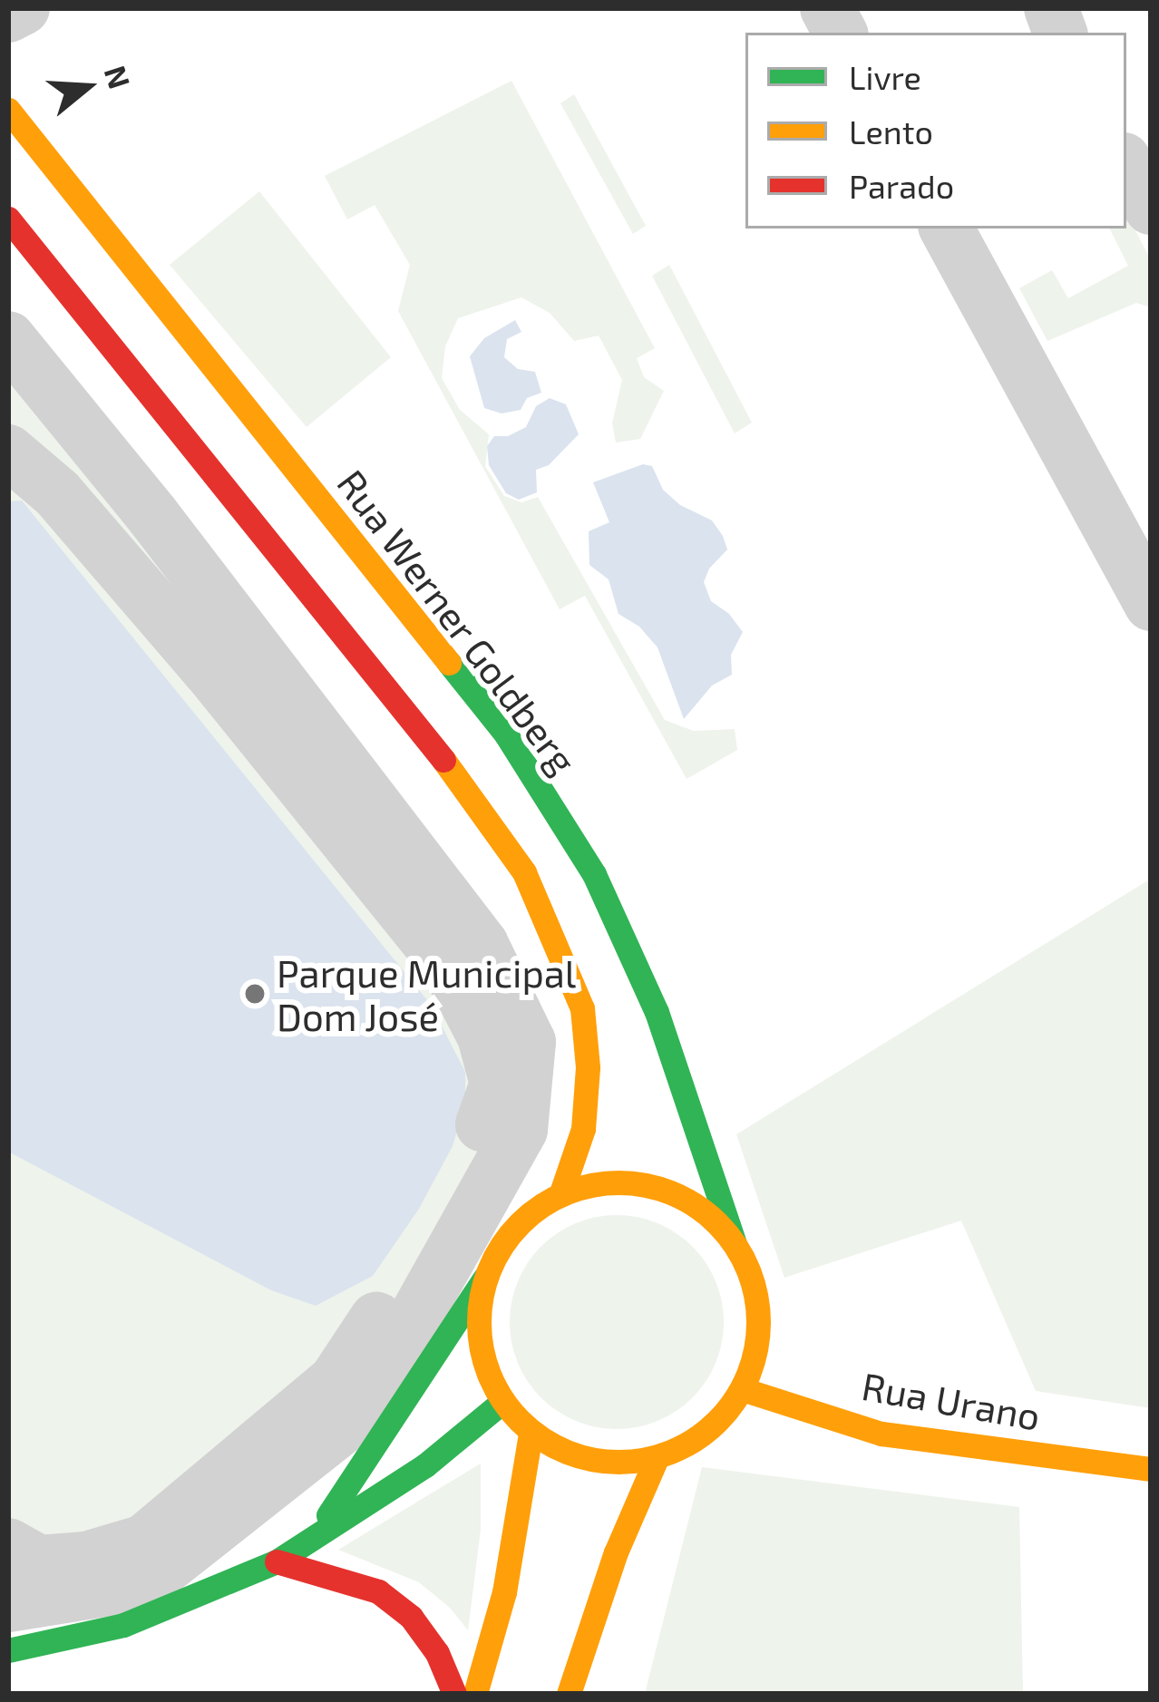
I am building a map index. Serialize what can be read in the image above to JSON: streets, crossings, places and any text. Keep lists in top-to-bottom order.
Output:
{
  "streets": {
    "main road": ["Rua Werner Goldberg", "Rua Urano"]
  },
  "crossings": [
    ["Rua Werner Goldberg", "Rua Urano"]
  ],
  "places": ["Parque Municipal Dom José"],
  "legend": ["Livre", "Lento", "Parado"],
  "north": "right"
}
